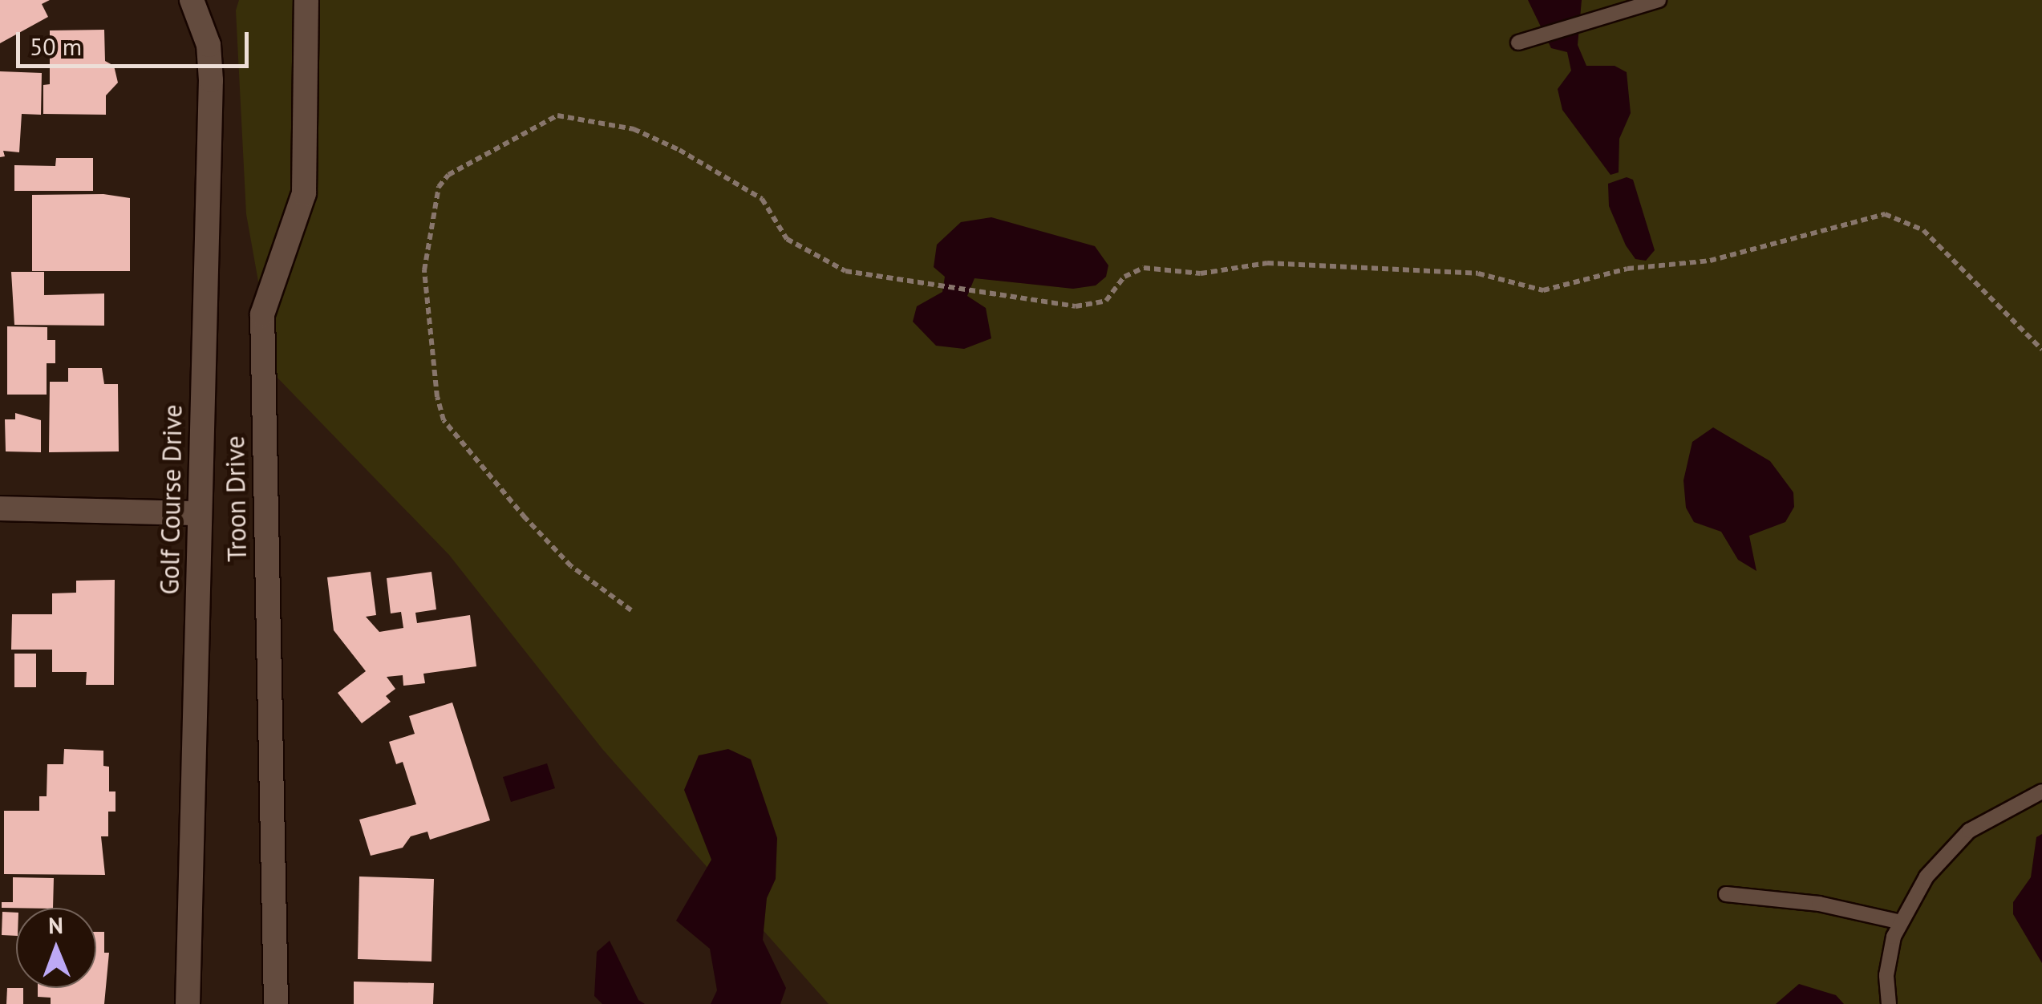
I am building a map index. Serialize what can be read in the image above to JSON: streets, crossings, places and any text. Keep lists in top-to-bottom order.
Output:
{
  "streets": {
    "street": ["Troon Drive", "Golf Course Drive"]
  },
  "scale_bar": "50 m",
  "north": "top"
}
